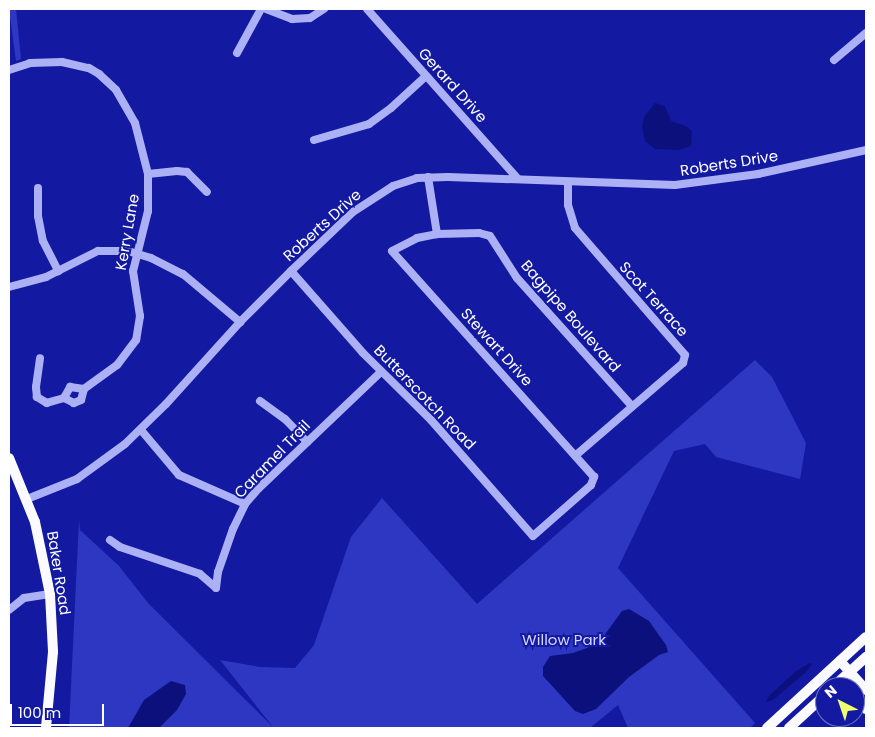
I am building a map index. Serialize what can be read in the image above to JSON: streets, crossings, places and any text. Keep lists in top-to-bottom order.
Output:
{
  "streets": {
    "main road": ["Baker Road"],
    "street": [
      "Gerard Drive",
      "Roberts Drive",
      "Kerry Lane",
      "Scot Terrace",
      "Bagpipe Boulevard",
      "Stewart Drive",
      "Butterscotch Road",
      "Caramel Trail"
    ]
  },
  "crossings": [
    ["Gerard Drive", "Roberts Drive"],
    ["Roberts Drive", "Scot Terrace"],
    ["Roberts Drive", "Butterscotch Road"],
    ["Roberts Drive", "Baker Road"],
    ["Scot Terrace", "Bagpipe Boulevard"],
    ["Scot Terrace", "Stewart Drive"],
    ["Bagpipe Boulevard", "Stewart Drive"],
    ["Stewart Drive", "Butterscotch Road"],
    ["Butterscotch Road", "Caramel Trail"]
  ],
  "parks": ["Willow Park"],
  "scale_bar": "100 m",
  "north": "top left"
}
